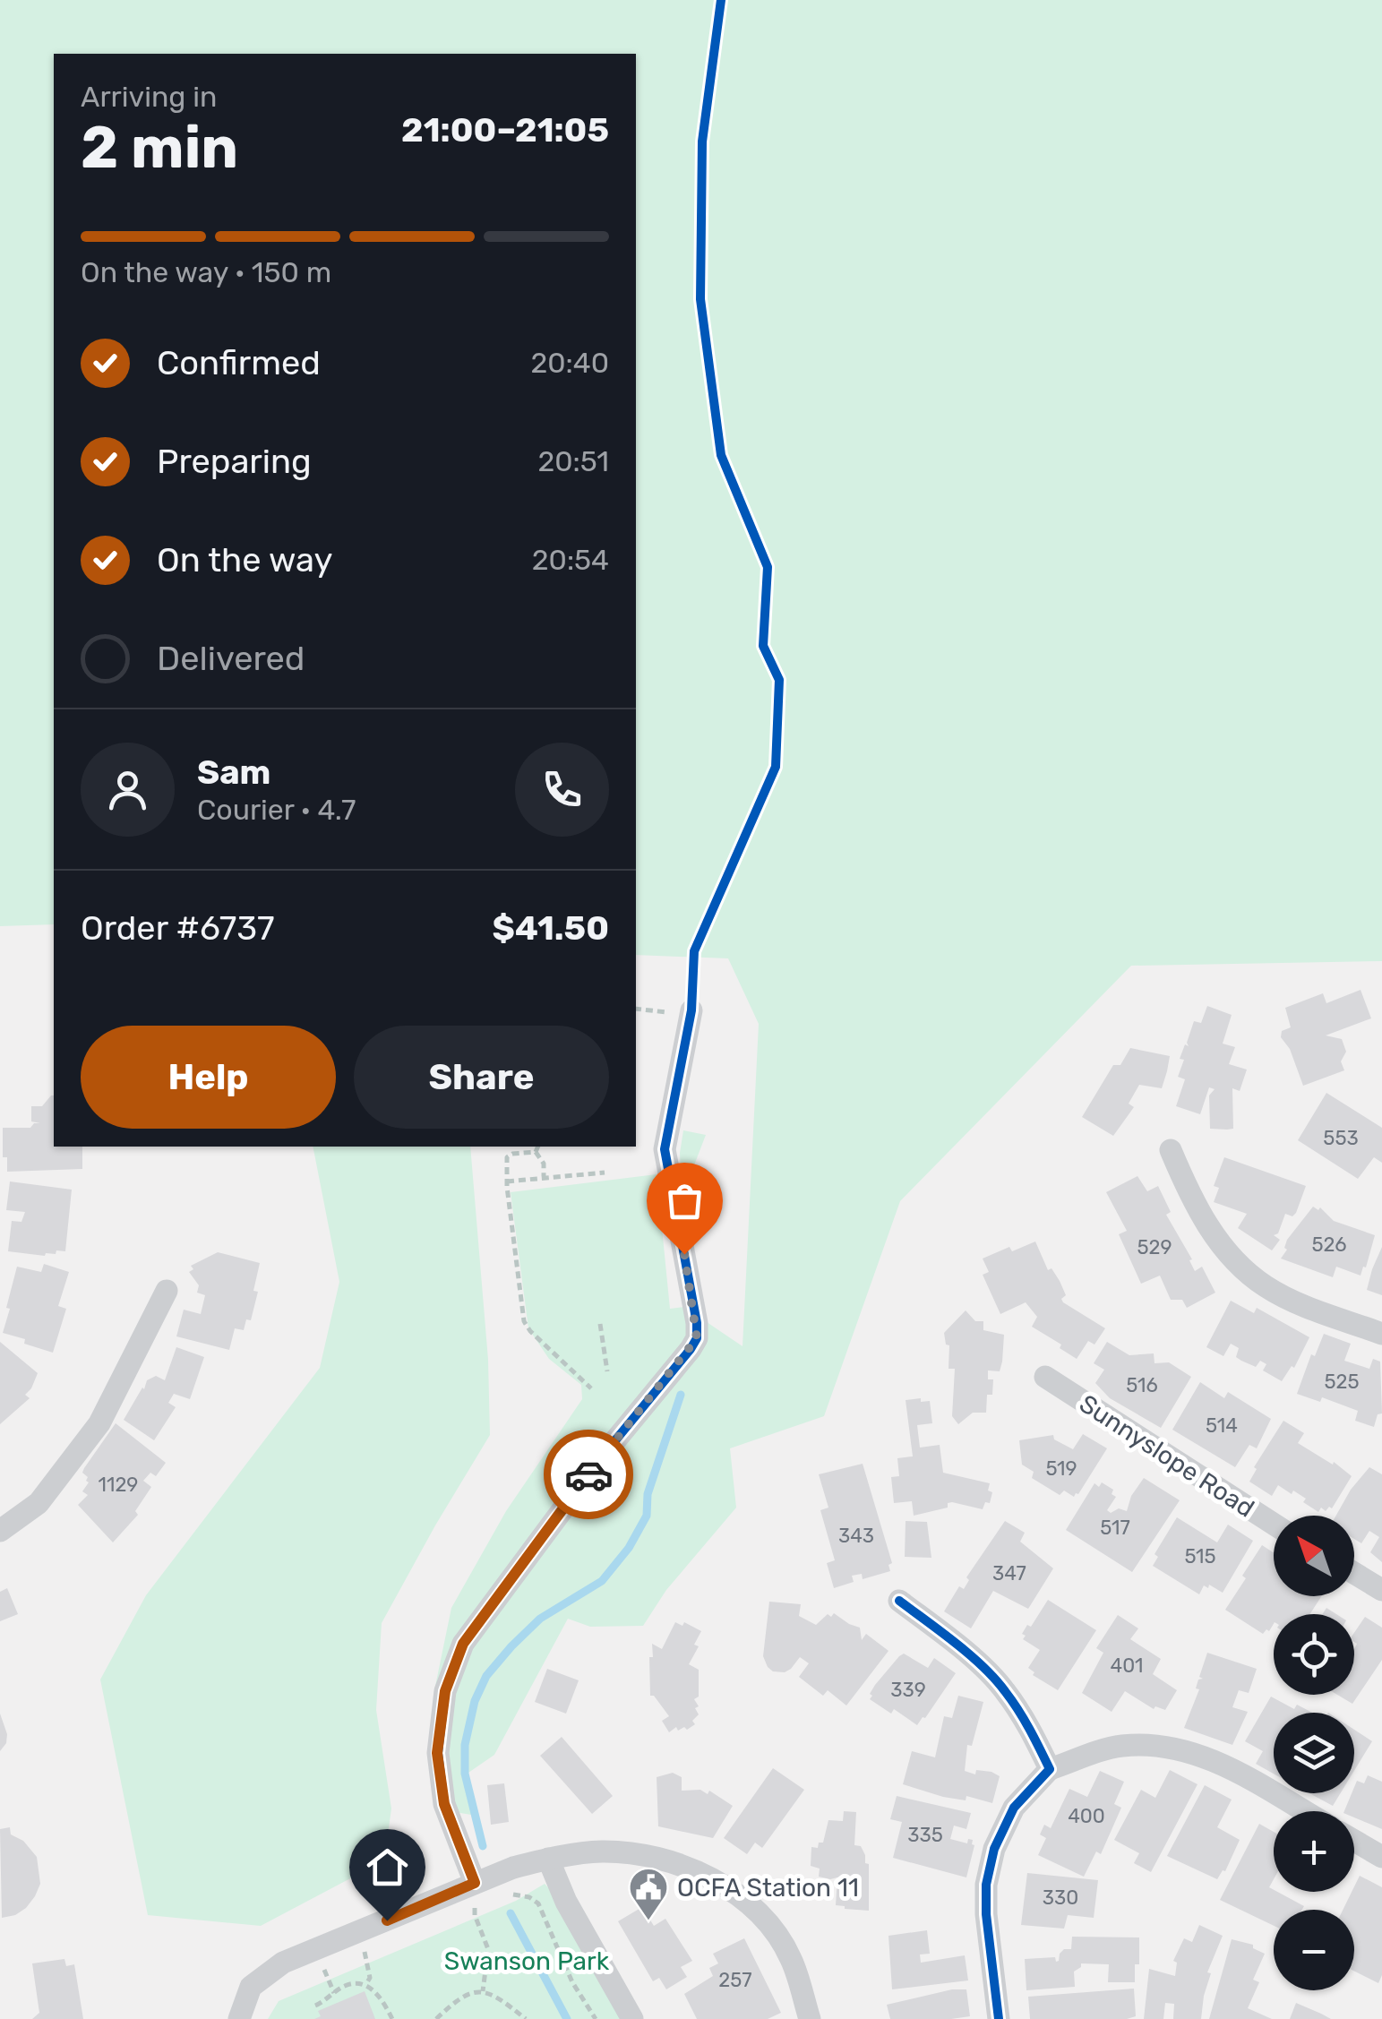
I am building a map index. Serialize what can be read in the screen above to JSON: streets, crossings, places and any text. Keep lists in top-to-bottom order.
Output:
{
  "streets": {
    "street": ["Sunnyslope Road"]
  },
  "parks": ["Swanson Park"],
  "places": {
    "public building": ["OCFA Station 11"]
  },
  "house_numbers": [
    "553",
    "526",
    "529",
    "525",
    "516",
    "514",
    "519",
    "1129",
    "517",
    "343",
    "515",
    "347",
    "401",
    "339",
    "400",
    "335",
    "330",
    "257"
  ],
  "north": "top left",
  "page": {
    "heading": ["2 min", "Arriving in", "21:00–21:05"],
    "panel": [
      "Sam",
      "Courier · 4.7",
      "Order #6737",
      "$41.50"
    ],
    "bar": "On the way · 150 m",
    "list": [
      ["Confirmed", "20:40"],
      ["Preparing", "20:51"],
      ["On the way", "20:54"],
      "Delivered"
    ],
    "buttons": ["Help", "Share"],
    "map_buttons": ["+", "−"]
  }
}
